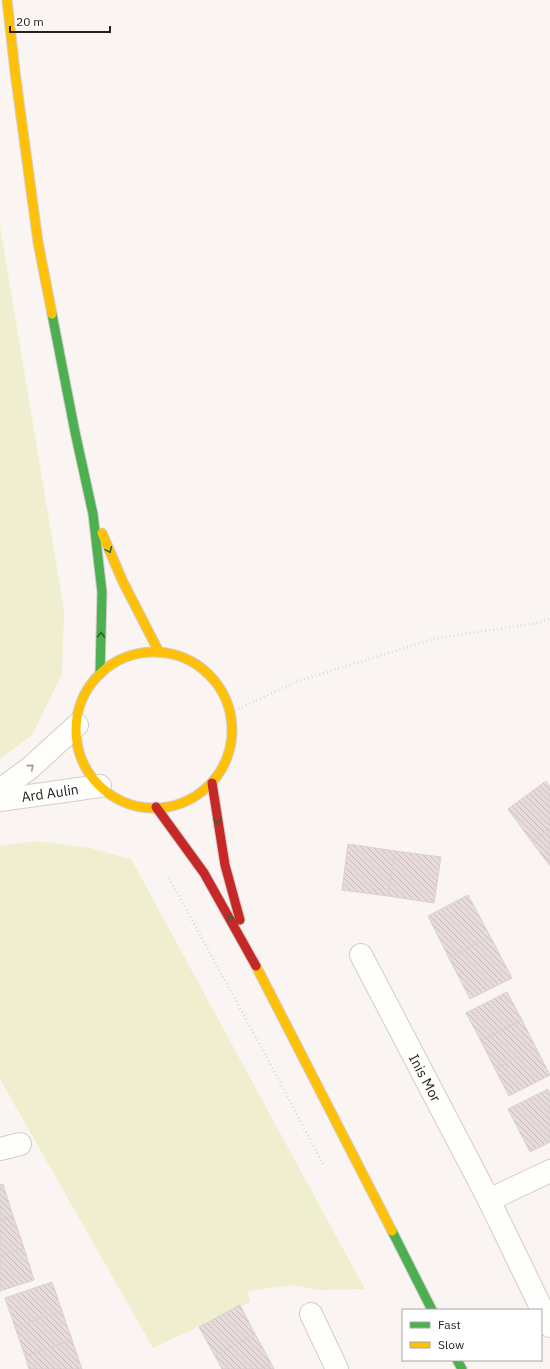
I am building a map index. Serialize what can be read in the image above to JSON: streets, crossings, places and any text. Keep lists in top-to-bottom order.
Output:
{
  "streets": {
    "street": ["Ard Aulin", "Inis Mor"]
  },
  "one_way": ["Ard Aulin"],
  "legend": ["Fast", "Slow"],
  "scale_bar": "20 m"
}
